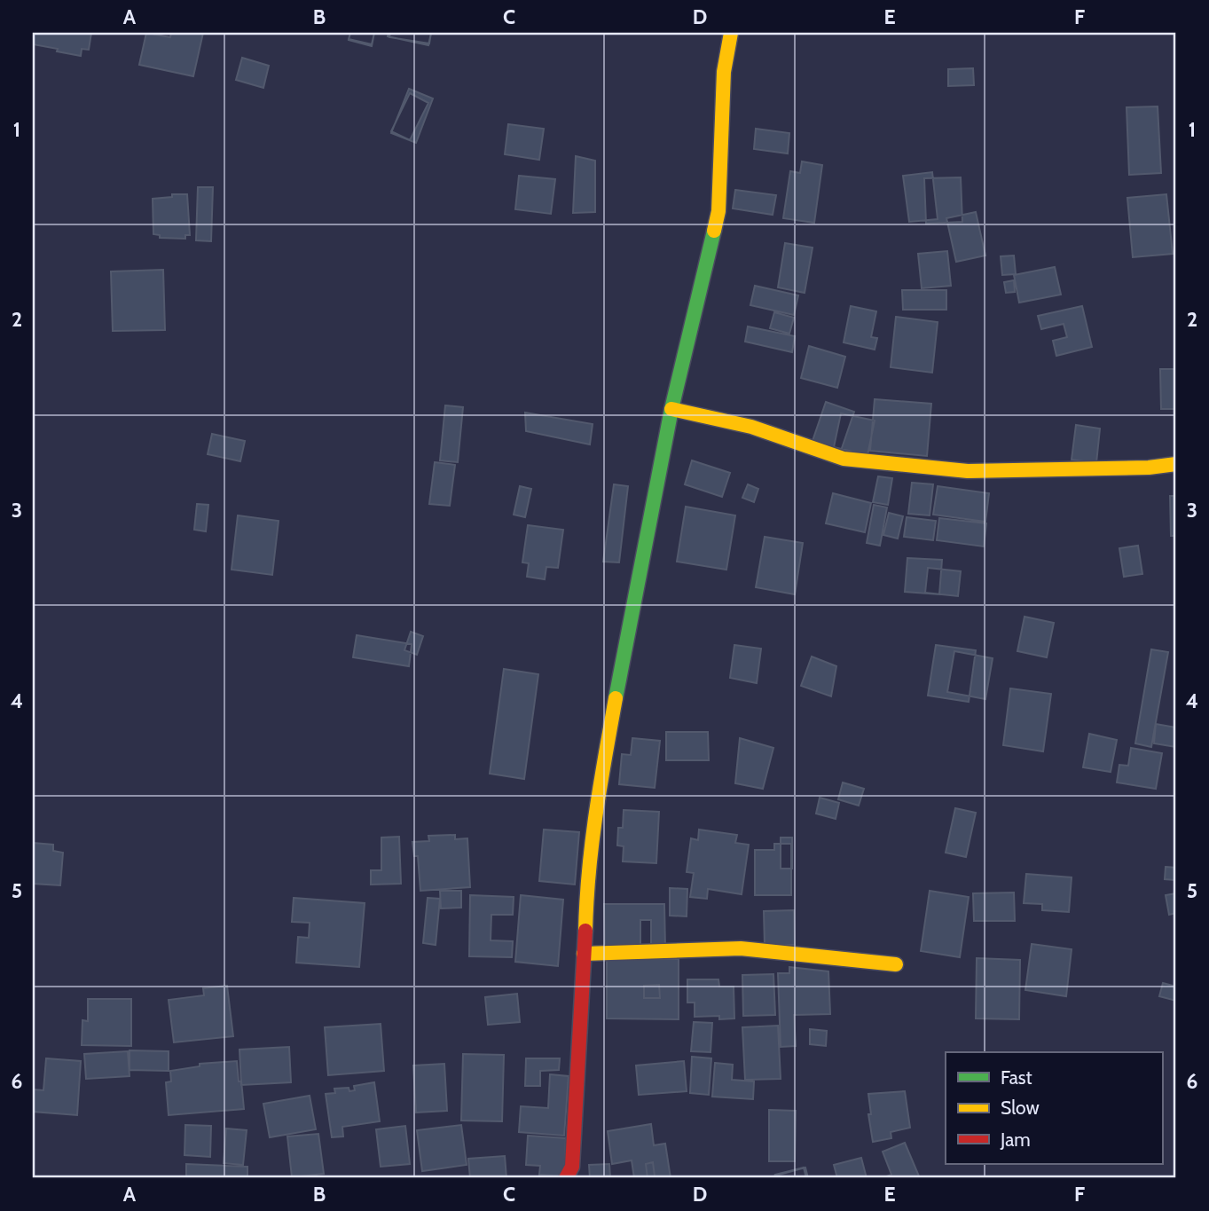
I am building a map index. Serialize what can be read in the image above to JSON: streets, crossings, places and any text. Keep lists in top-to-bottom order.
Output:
{
  "legend": ["Fast", "Slow", "Jam"],
  "grid": {
    "columns": [
      "A",
      "B",
      "C",
      "D",
      "E",
      "F"
    ],
    "rows": [
      "1",
      "2",
      "3",
      "4",
      "5",
      "6"
    ]
  }
}
